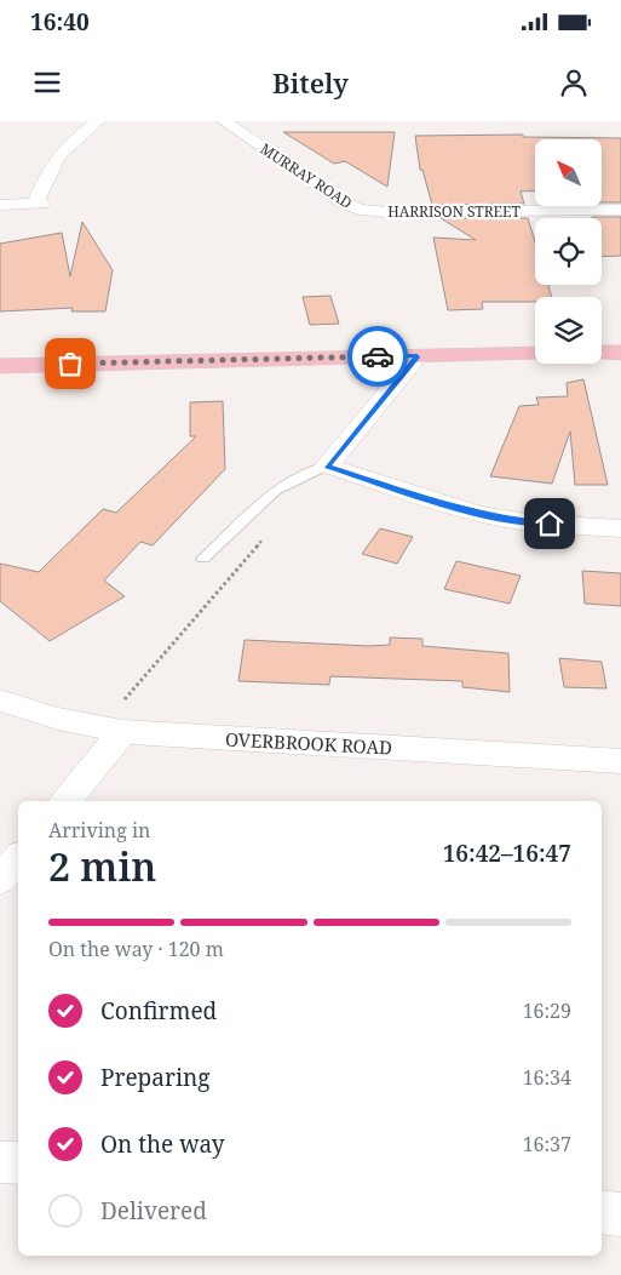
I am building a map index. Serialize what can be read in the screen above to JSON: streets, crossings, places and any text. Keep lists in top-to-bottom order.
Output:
{
  "streets": {
    "street": ["MURRAY ROAD", "HARRISON STREET", "OVERBROOK ROAD"]
  },
  "crossings": [
    ["MURRAY ROAD", "HARRISON STREET"]
  ],
  "north": "top left",
  "page": {
    "status": "16:40",
    "header": "Bitely",
    "heading": ["2 min", "Arriving in", "16:42–16:47"],
    "bar": "On the way · 120 m",
    "list": [
      ["Confirmed", "16:29"],
      ["Preparing", "16:34"],
      ["On the way", "16:37"],
      "Delivered"
    ]
  }
}
